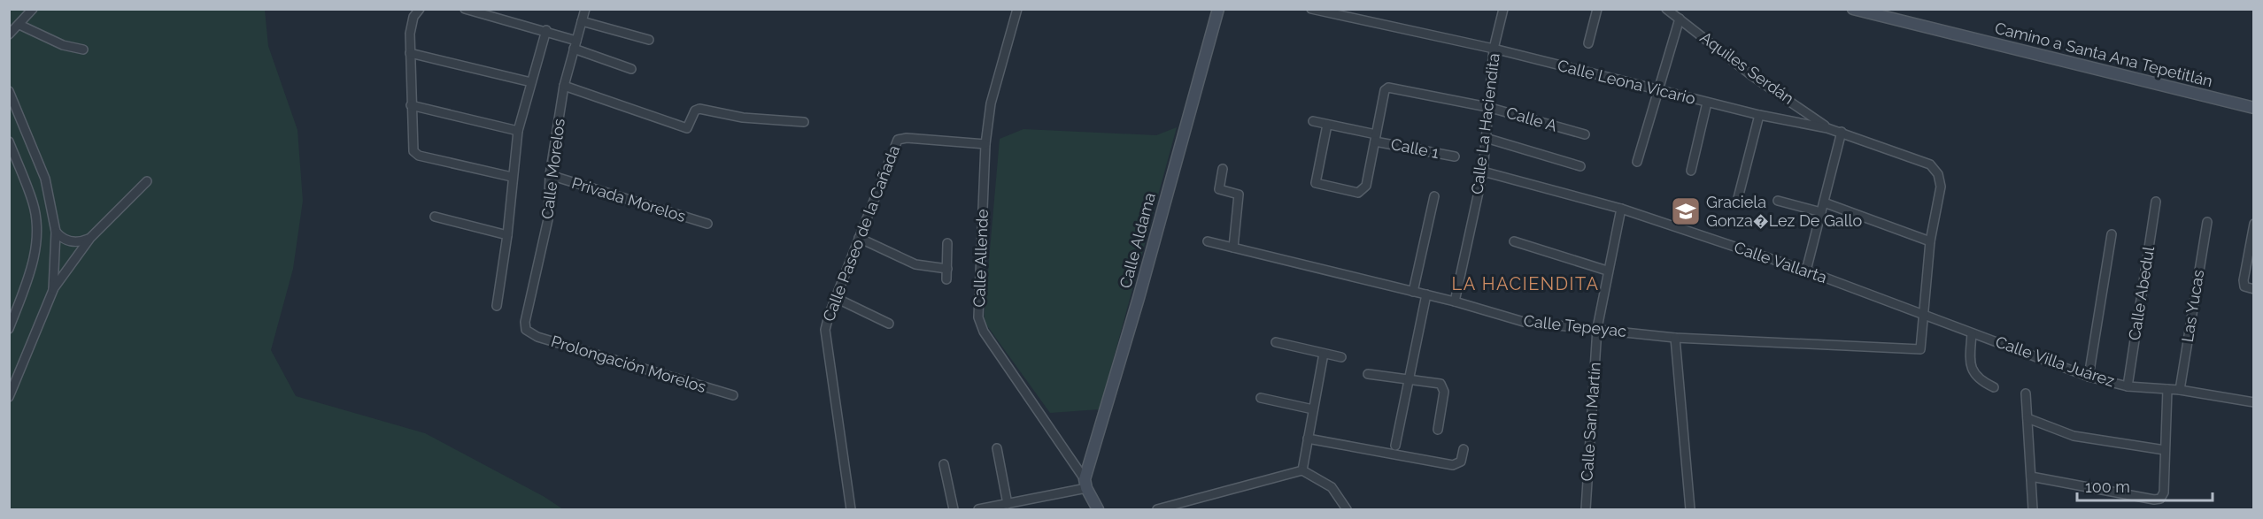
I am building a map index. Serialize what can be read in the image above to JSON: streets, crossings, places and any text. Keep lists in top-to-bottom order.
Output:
{
  "streets": {
    "street": [
      "Camino a Santa Ana Tepetitlán",
      "Aquiles Serdán",
      "Calle Leona Vicario",
      "Calle A",
      "Calle La Haciendita",
      "Calle 1",
      "Calle Morelos",
      "Privada Morelos",
      "Calle Paseo de la Cañada",
      "Calle Aldama",
      "Calle Allende",
      "Calle Vallarta",
      "Calle Abedul",
      "Las Yucas",
      "Calle Tepeyac",
      "Calle Villa Juárez",
      "Prolongación Morelos",
      "Calle San Martín"
    ]
  },
  "crossings": [
    ["Aquiles Serdán", "Calle Leona Vicario"],
    ["Calle Leona Vicario", "Calle La Haciendita"],
    ["Calle A", "Calle La Haciendita"],
    ["Calle A", "Calle 1"],
    ["Calle La Haciendita", "Calle Vallarta"],
    ["Calle La Haciendita", "Calle Tepeyac"],
    ["Calle Morelos", "Privada Morelos"],
    ["Calle Morelos", "Prolongación Morelos"],
    ["Calle Paseo de la Cañada", "Calle Allende"],
    ["Calle Aldama", "Calle Allende"],
    ["Calle Vallarta", "Calle Tepeyac"],
    ["Calle Vallarta", "Calle Villa Juárez"],
    ["Calle Vallarta", "Calle San Martín"],
    ["Calle Abedul", "Calle Villa Juárez"],
    ["Las Yucas", "Calle Villa Juárez"],
    ["Calle Tepeyac", "Calle Villa Juárez"],
    ["Calle Tepeyac", "Calle San Martín"]
  ],
  "districts": ["LA HACIENDITA"],
  "places": {
    "school or university": ["Graciela Gonza�Lez De Gallo"]
  },
  "scale_bar": "100 m"
}
